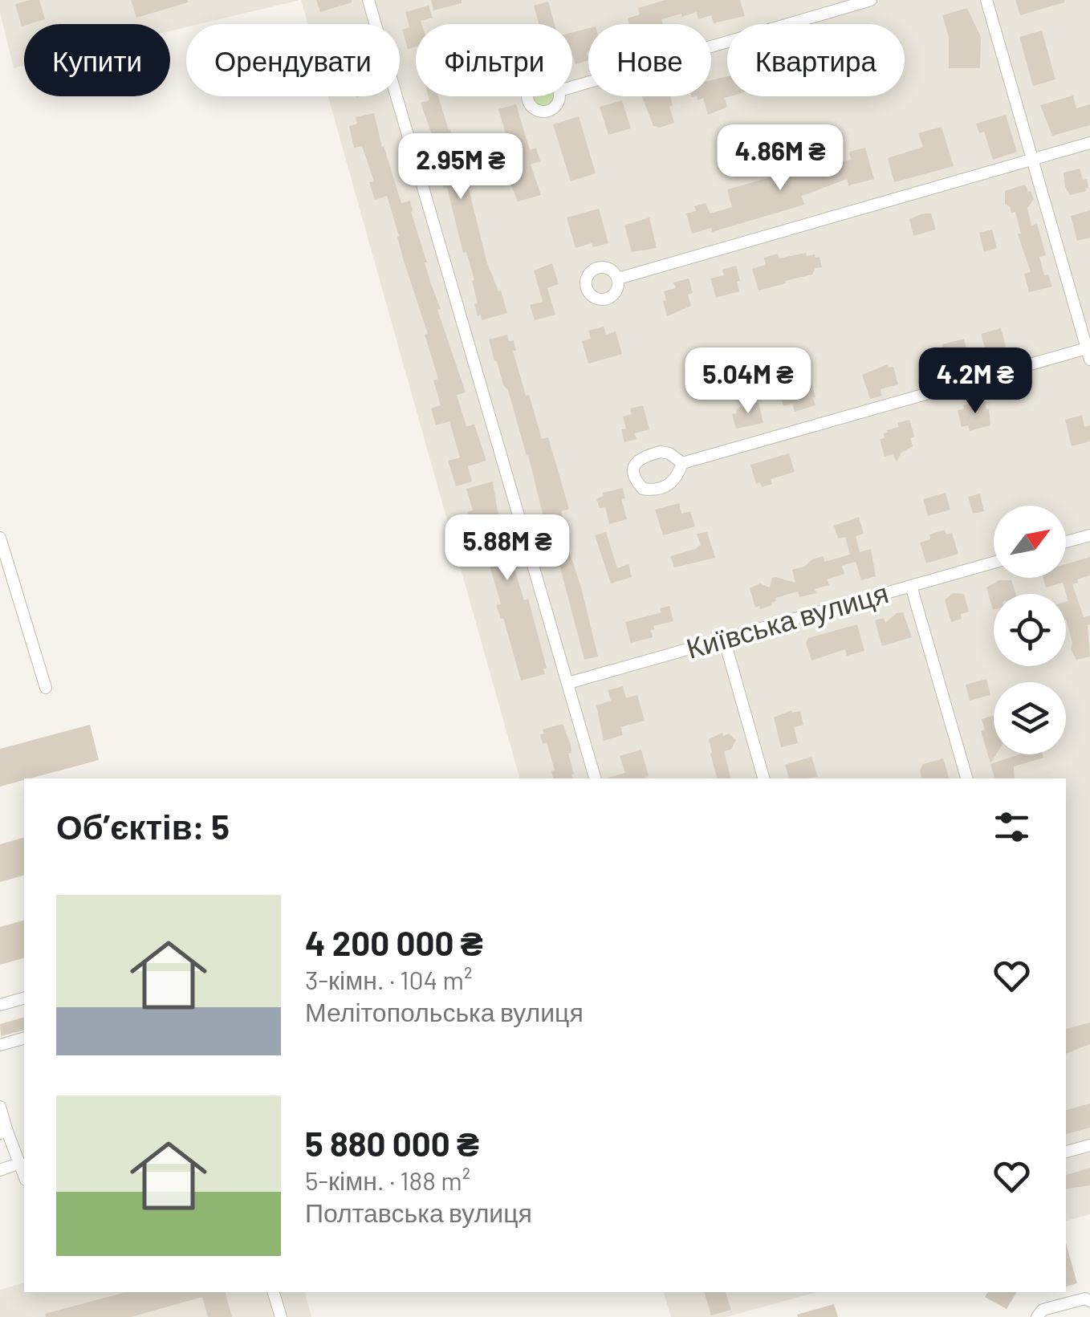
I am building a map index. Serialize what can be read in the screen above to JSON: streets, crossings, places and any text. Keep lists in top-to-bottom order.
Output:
{
  "streets": {
    "street": ["Київська вулиця"]
  },
  "north": "top right",
  "page": {
    "chip": [
      "Купити",
      "Орендувати",
      "Фільтри",
      "Нове",
      "Квартира"
    ],
    "price": [
      "4.86M ₴",
      "2.95M ₴",
      "5.04M ₴",
      "4.2M ₴",
      "5.88M ₴"
    ],
    "heading": "Об’єктів: 5",
    "list": [
      {
        "name": "4 200 000 ₴",
        "note": "3-кімн. · 104 m² · Мелітопольська вулиця"
      },
      {
        "name": "5 880 000 ₴",
        "note": "5-кімн. · 188 m² · Полтавська вулиця"
      }
    ]
  }
}
